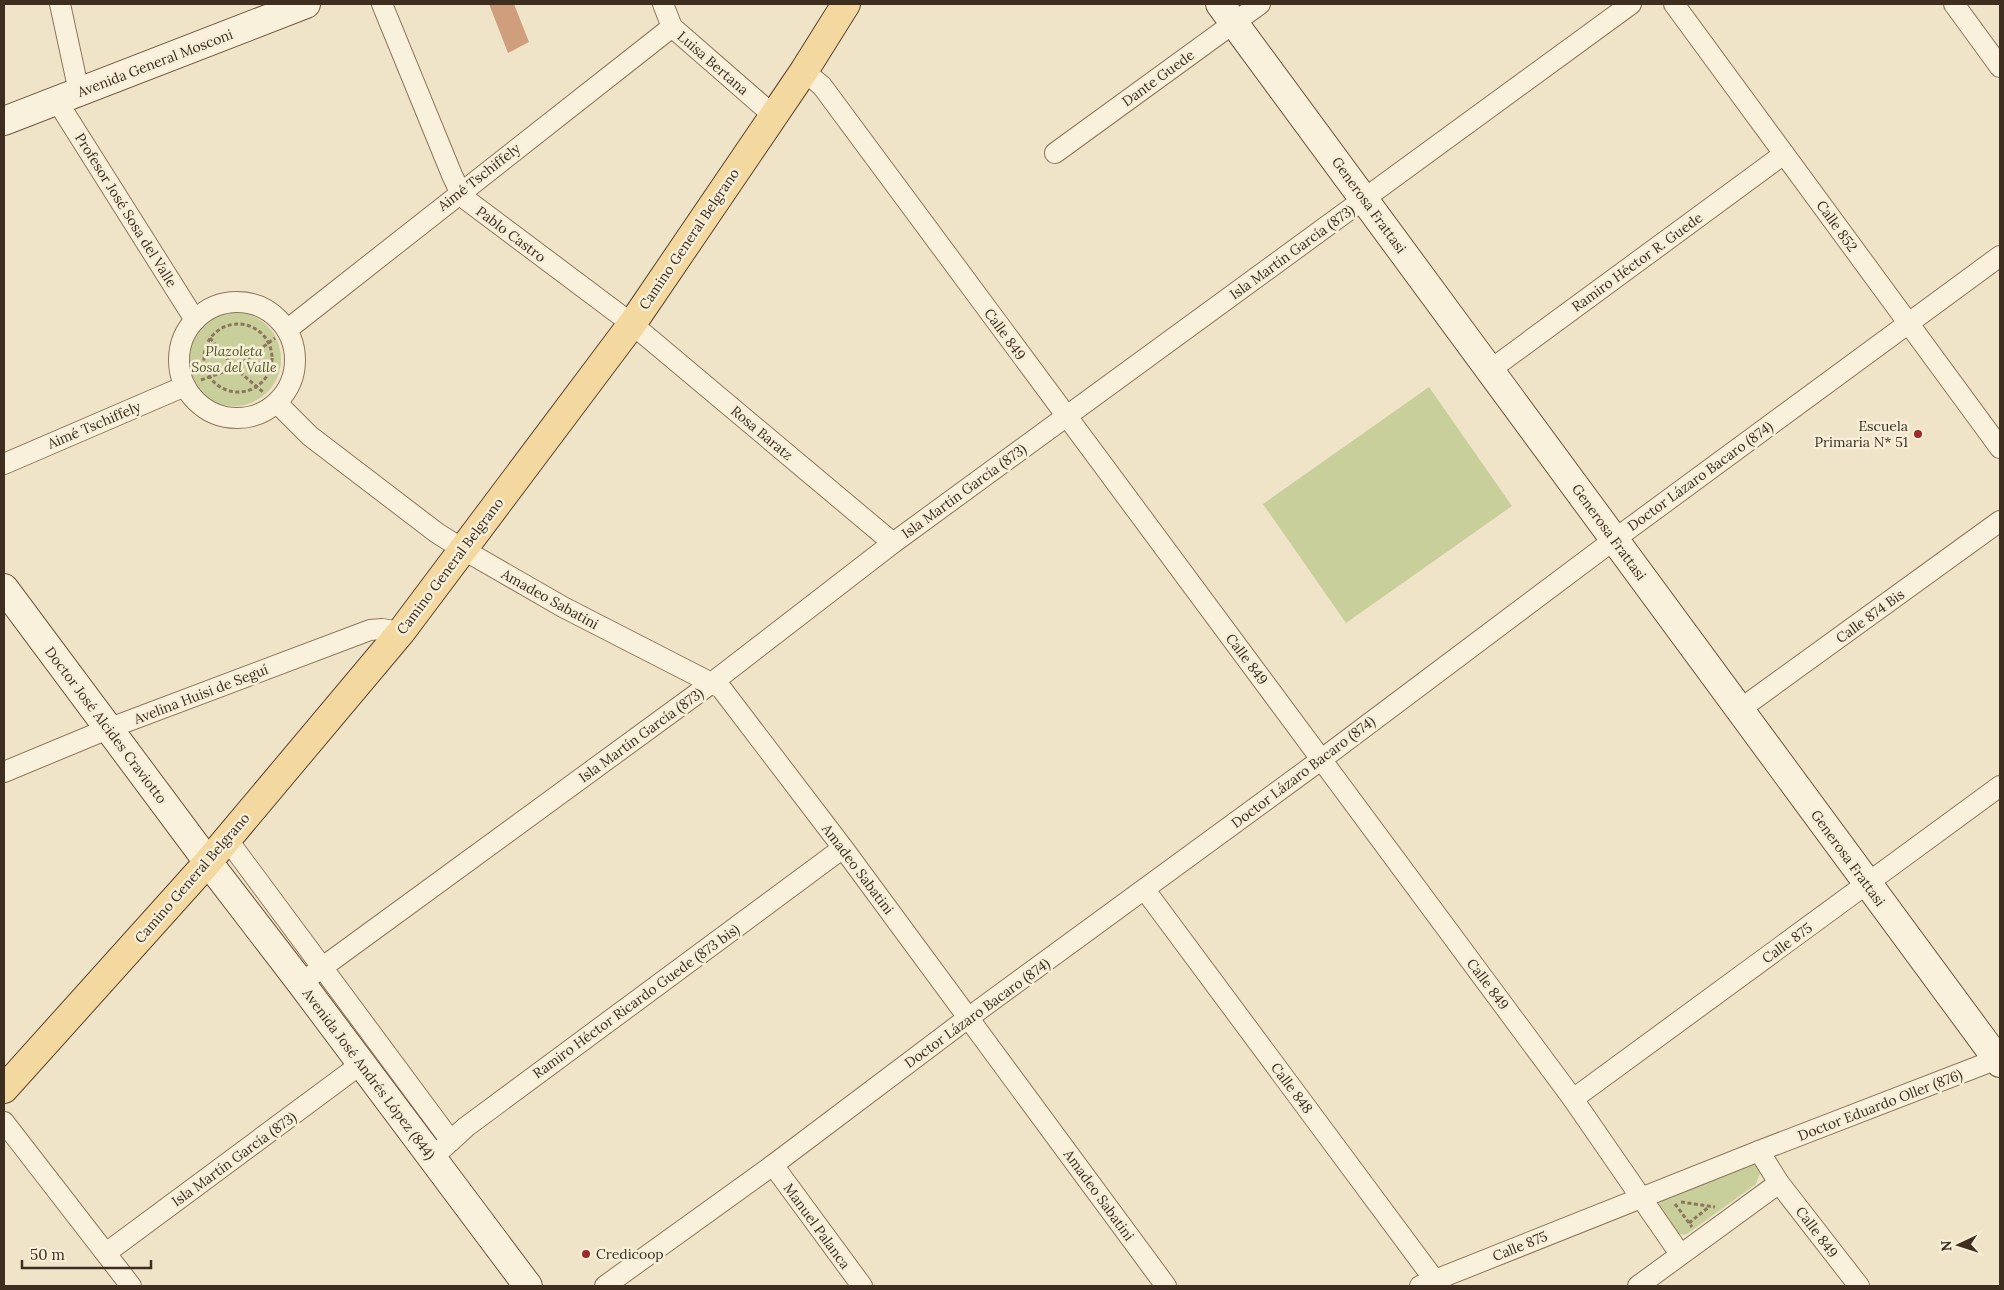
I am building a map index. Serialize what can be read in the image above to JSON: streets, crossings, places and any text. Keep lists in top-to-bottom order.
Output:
{
  "streets": {
    "main road": [
      "Avenida General Mosconi",
      "Generosa Frattasi",
      "Camino General Belgrano",
      "Doctor José Alcides Craviotto",
      "Avenida José Andrés López (844)"
    ],
    "street": [
      "Luisa Bertana",
      "Dante Guede",
      "Aimé Tschiffely",
      "Profesor José Sosa del Valle",
      "Calle 852",
      "Pablo Castro",
      "Isla Martín García (873)",
      "Ramiro Héctor R. Guede",
      "Calle 849",
      "Rosa Baratz",
      "Doctor Lázaro Bacaro (874)",
      "Amadeo Sabatini",
      "Calle 874 Bis",
      "Avelina Huisi de Seguí",
      "Calle 875",
      "Ramiro Héctor Ricardo Guede (873 bis)",
      "Calle 848",
      "Doctor Eduardo Oller (876)",
      "Manuel Palanca"
    ]
  },
  "crossings": [
    ["Avenida General Mosconi", "Profesor José Sosa del Valle"],
    ["Luisa Bertana", "Aimé Tschiffely"],
    ["Luisa Bertana", "Camino General Belgrano"],
    ["Dante Guede", "Generosa Frattasi"],
    ["Aimé Tschiffely", "Pablo Castro"],
    ["Generosa Frattasi", "Isla Martín García (873)"],
    ["Generosa Frattasi", "Ramiro Héctor R. Guede"],
    ["Generosa Frattasi", "Doctor Lázaro Bacaro (874)"],
    ["Generosa Frattasi", "Calle 874 Bis"],
    ["Generosa Frattasi", "Calle 875"],
    ["Generosa Frattasi", "Doctor Eduardo Oller (876)"],
    ["Calle 852", "Ramiro Héctor R. Guede"],
    ["Calle 852", "Doctor Lázaro Bacaro (874)"],
    ["Pablo Castro", "Camino General Belgrano"],
    ["Pablo Castro", "Rosa Baratz"],
    ["Camino General Belgrano", "Calle 849"],
    ["Camino General Belgrano", "Rosa Baratz"],
    ["Camino General Belgrano", "Amadeo Sabatini"],
    ["Camino General Belgrano", "Avelina Huisi de Seguí"],
    ["Camino General Belgrano", "Doctor José Alcides Craviotto"],
    ["Camino General Belgrano", "Avenida José Andrés López (844)"],
    ["Isla Martín García (873)", "Calle 849"],
    ["Isla Martín García (873)", "Rosa Baratz"],
    ["Isla Martín García (873)", "Amadeo Sabatini"],
    ["Isla Martín García (873)", "Avenida José Andrés López (844)"],
    ["Calle 849", "Doctor Lázaro Bacaro (874)"],
    ["Calle 849", "Calle 875"],
    ["Calle 849", "Doctor Eduardo Oller (876)"],
    ["Doctor Lázaro Bacaro (874)", "Amadeo Sabatini"],
    ["Doctor Lázaro Bacaro (874)", "Calle 848"],
    ["Doctor Lázaro Bacaro (874)", "Manuel Palanca"],
    ["Amadeo Sabatini", "Ramiro Héctor Ricardo Guede (873 bis)"],
    ["Avelina Huisi de Seguí", "Doctor José Alcides Craviotto"],
    ["Doctor José Alcides Craviotto", "Avenida José Andrés López (844)"],
    ["Calle 875", "Calle 848"],
    ["Calle 875", "Doctor Eduardo Oller (876)"],
    ["Ramiro Héctor Ricardo Guede (873 bis)", "Avenida José Andrés López (844)"]
  ],
  "parks": ["Plazoleta Sosa del Valle"],
  "places": ["Escuela Primaria N* 51", "Credicoop"],
  "scale_bar": "50 m",
  "north": "left"
}
